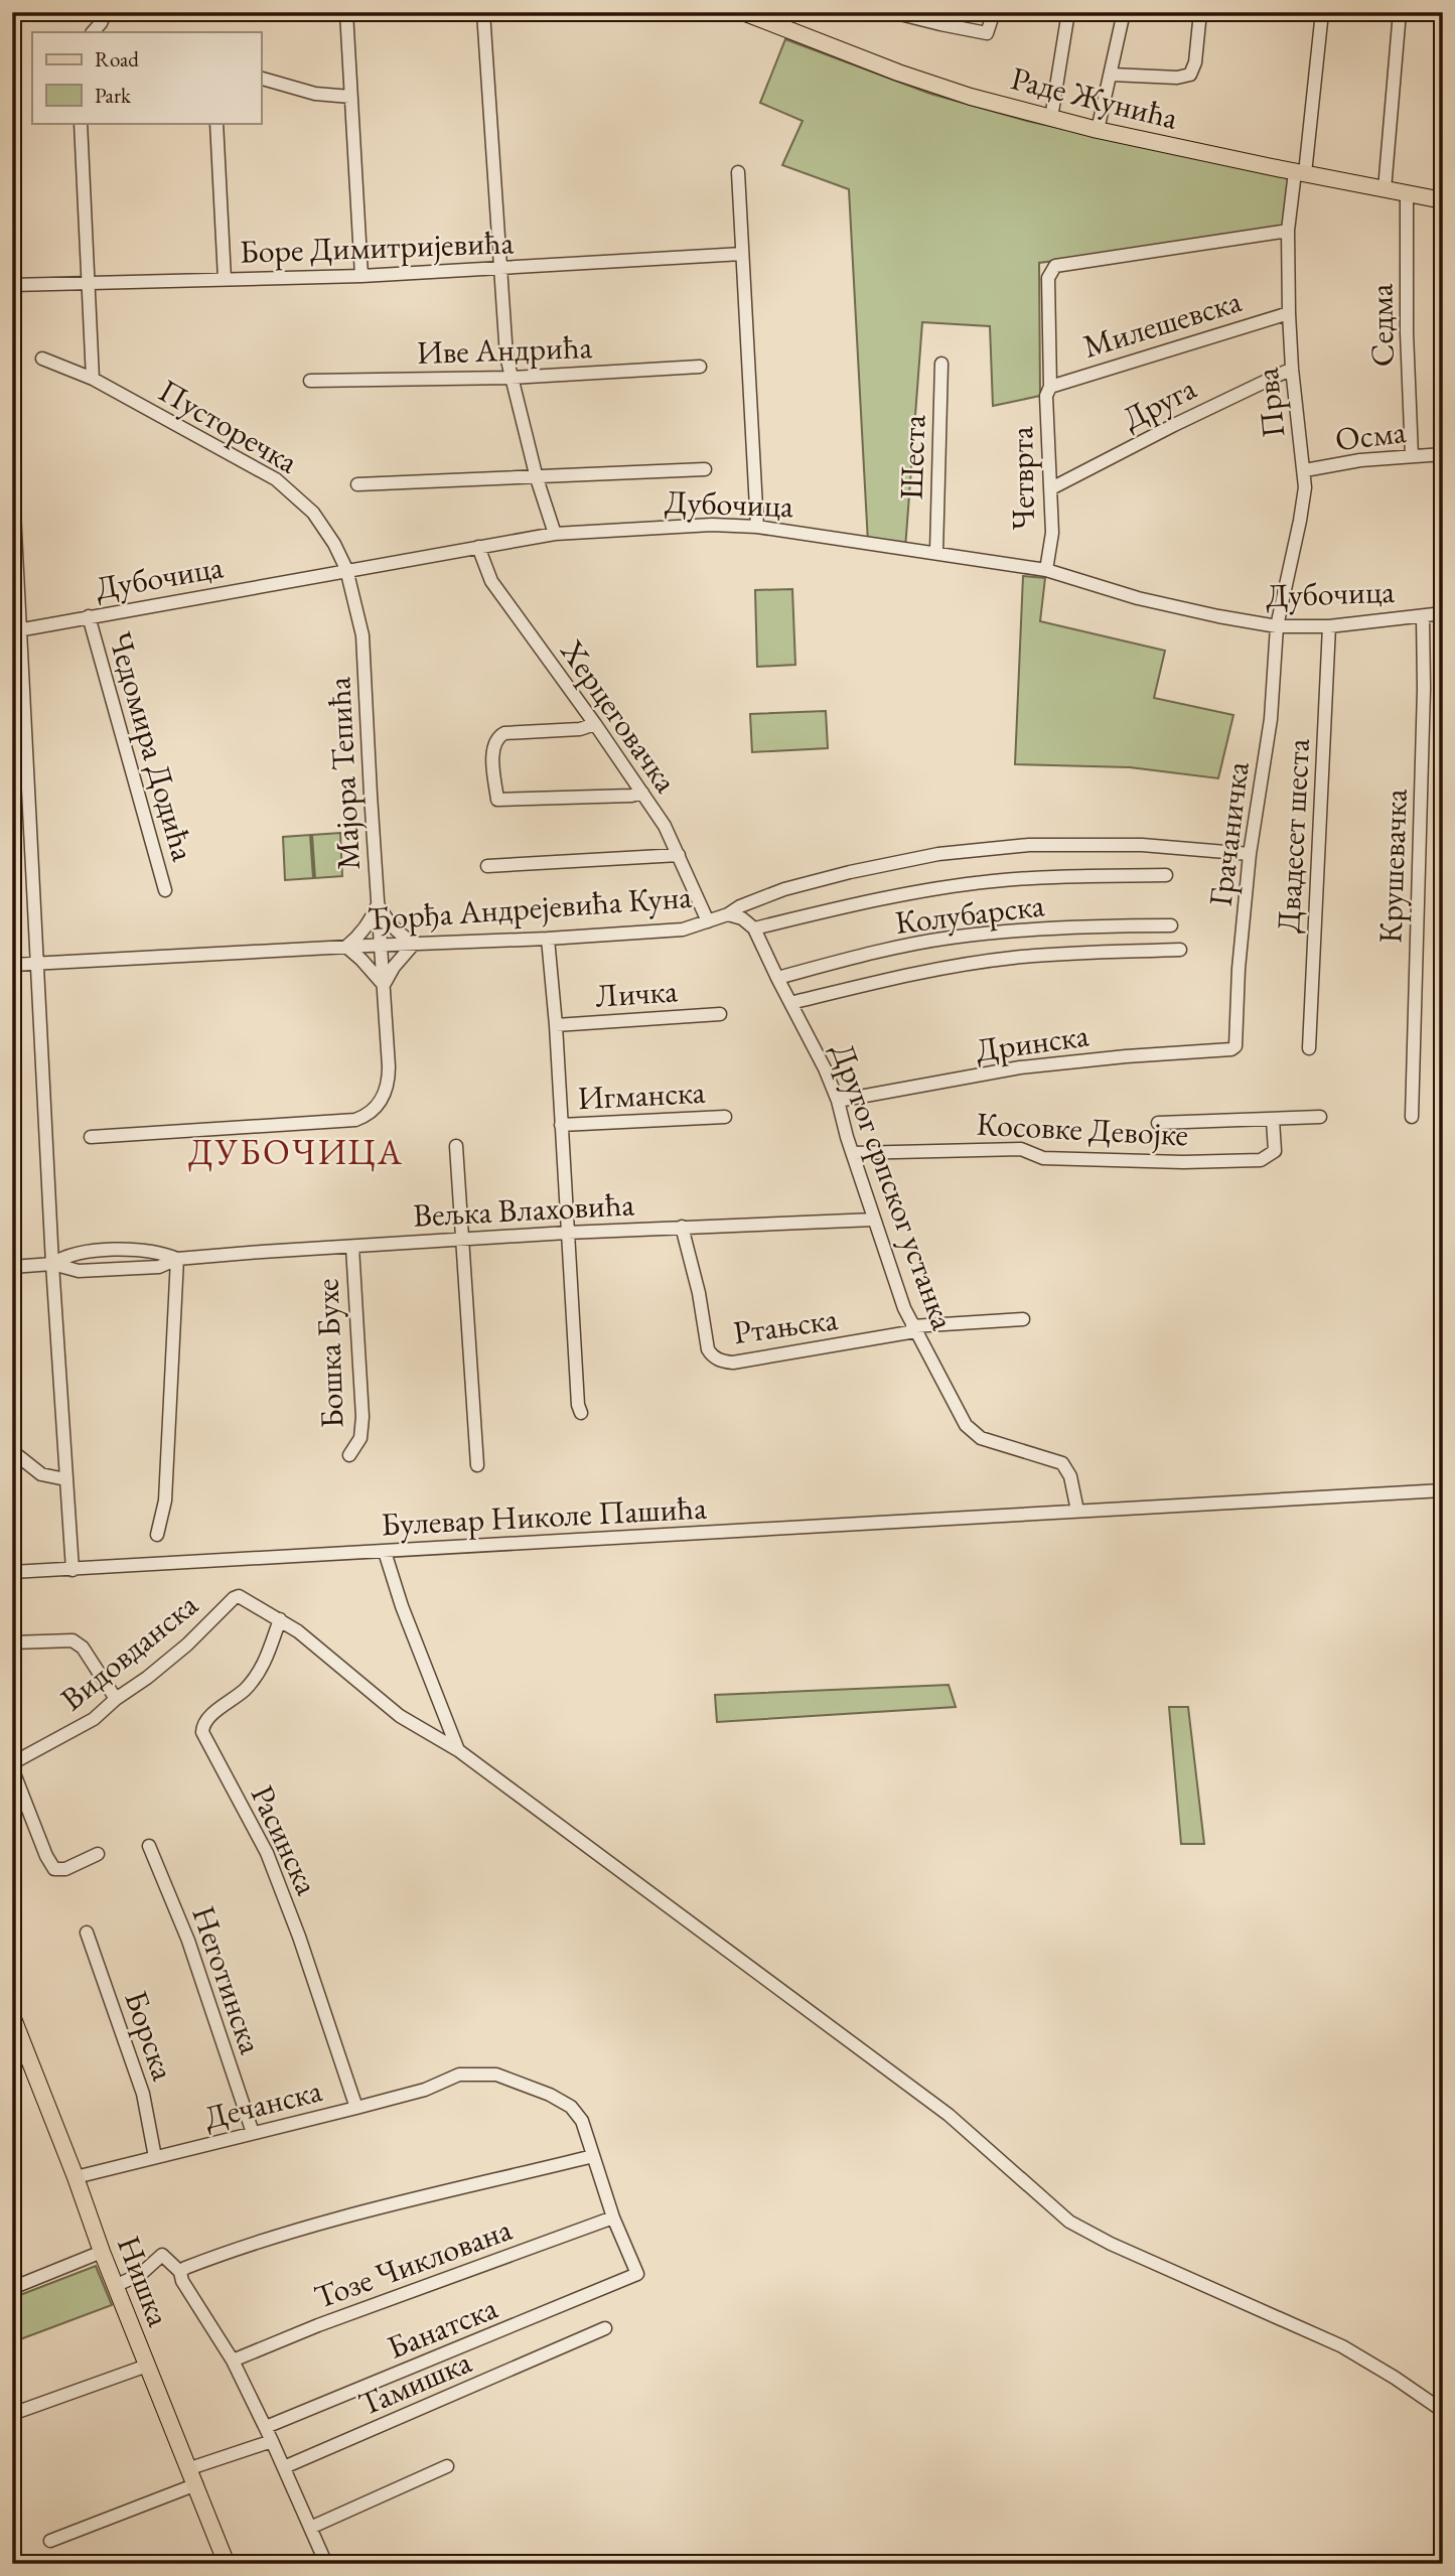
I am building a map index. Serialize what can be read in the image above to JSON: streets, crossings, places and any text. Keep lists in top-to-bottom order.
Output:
{
  "streets": {
    "main road": ["Раде Жунића", "Нишка"],
    "street": [
      "Боре Димитријевића",
      "Милешевска",
      "Седма",
      "Иве Андрића",
      "Друга",
      "Прва",
      "Пусторечка",
      "Осма",
      "Шеста",
      "Четврта",
      "Дубочица",
      "Херцеговачка",
      "Чедомира Додића",
      "Мајора Тепића",
      "Грачаничка",
      "Двадесет шеста",
      "Крушевачка",
      "Ђорђа Андрејевића Куна",
      "Колубарска",
      "Личка",
      "Дринска",
      "Игманска",
      "Косовке Девојке",
      "Другог српског устанка",
      "Вељка Влаховића",
      "Ртањска",
      "Бошка Бухе",
      "Булевар Николе Пашића",
      "Видовданска",
      "Расинска",
      "Неготинска",
      "Борска",
      "Дечанска",
      "Тозе Чиклована",
      "Банатска",
      "Тамишка"
    ]
  },
  "crossings": [
    ["Раде Жунића", "Седма"],
    ["Раде Жунића", "Прва"],
    ["Милешевска", "Прва"],
    ["Милешевска", "Четврта"],
    ["Седма", "Осма"],
    ["Друга", "Прва"],
    ["Друга", "Четврта"],
    ["Прва", "Осма"],
    ["Прва", "Четврта"],
    ["Прва", "Дубочица"],
    ["Прва", "Грачаничка"],
    ["Пусторечка", "Дубочица"],
    ["Пусторечка", "Мајора Тепића"],
    ["Шеста", "Дубочица"],
    ["Четврта", "Дубочица"],
    ["Дубочица", "Херцеговачка"],
    ["Дубочица", "Чедомира Додића"],
    ["Дубочица", "Мајора Тепића"],
    ["Дубочица", "Грачаничка"],
    ["Дубочица", "Двадесет шеста"],
    ["Дубочица", "Крушевачка"],
    ["Херцеговачка", "Ђорђа Андрејевића Куна"],
    ["Мајора Тепића", "Ђорђа Андрејевића Куна"],
    ["Грачаничка", "Ђорђа Андрејевића Куна"],
    ["Грачаничка", "Дринска"],
    ["Колубарска", "Другог српског устанка"],
    ["Дринска", "Другог српског устанка"],
    ["Косовке Девојке", "Другог српског устанка"],
    ["Другог српског устанка", "Вељка Влаховића"],
    ["Другог српског устанка", "Ртањска"],
    ["Другог српског устанка", "Булевар Николе Пашића"],
    ["Вељка Влаховића", "Ртањска"],
    ["Вељка Влаховића", "Бошка Бухе"],
    ["Видовданска", "Расинска"],
    ["Расинска", "Дечанска"],
    ["Неготинска", "Дечанска"],
    ["Борска", "Дечанска"],
    ["Дечанска", "Нишка"],
    ["Тозе Чиклована", "Банатска"]
  ],
  "districts": ["ДУБОЧИЦА"],
  "legend": ["Road", "Park"]
}
